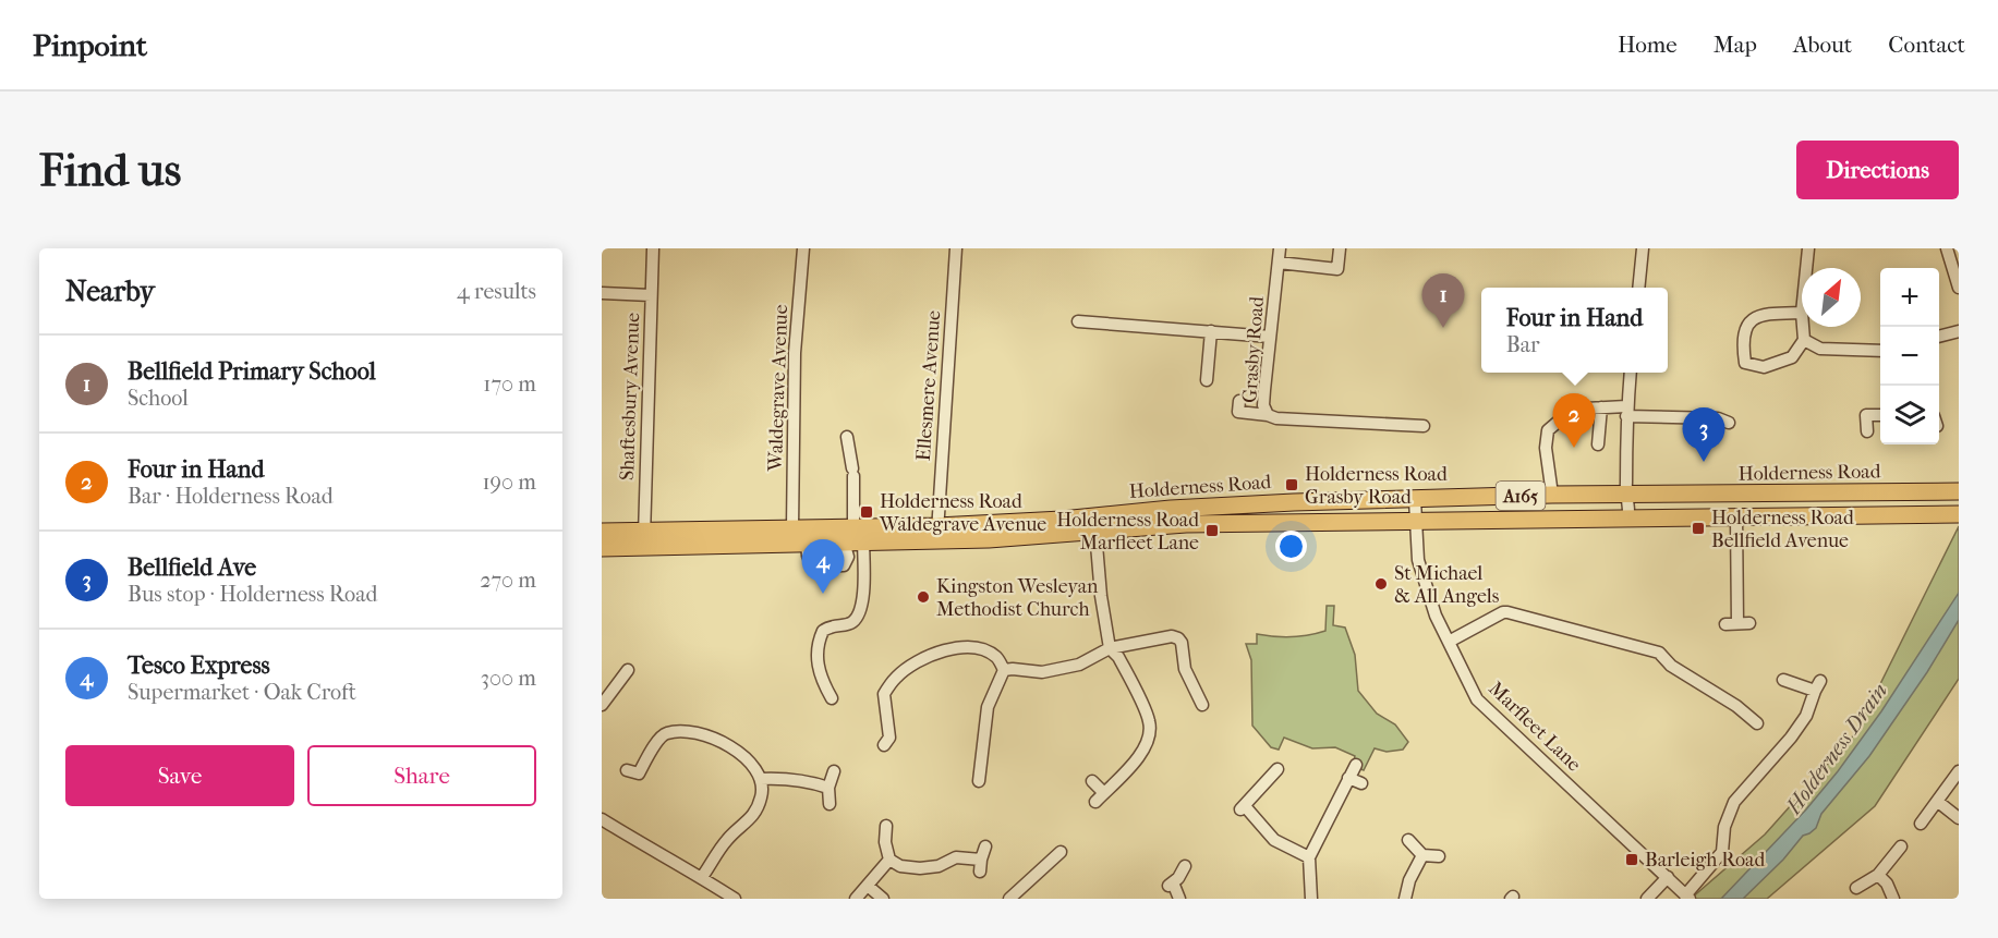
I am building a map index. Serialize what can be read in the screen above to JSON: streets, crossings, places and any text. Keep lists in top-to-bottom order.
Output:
{
  "streets": {
    "highway": ["Holderness Road", "A165"],
    "street": [
      "Grasby Road",
      "Ellesmere Avenue",
      "Waldegrave Avenue",
      "Shaftesbury Avenue",
      "Marfleet Lane"
    ]
  },
  "crossings": [
    ["Ellesmere Avenue", "Holderness Road"],
    ["Waldegrave Avenue", "Holderness Road"],
    ["Shaftesbury Avenue", "Holderness Road"],
    ["Holderness Road", "Marfleet Lane"]
  ],
  "water": ["Holderness Drain"],
  "places": {
    "transit": [
      "Holderness Road Grasby Road",
      "Holderness Road Waldegrave Avenue",
      "Holderness Road Bellfield Avenue",
      "Holderness Road Marfleet Lane",
      "Barleigh Road"
    ],
    "other": ["St Michael & All Angels", "Kingston Wesleyan Methodist Church"]
  },
  "north": "top right",
  "page": {
    "header": "Pinpoint",
    "nav": [
      "Home",
      "Map",
      "About",
      "Contact"
    ],
    "buttons": [
      "Directions",
      ["Save", "Share"]
    ],
    "title": "Find us",
    "heading": ["Nearby", "4 results"],
    "map_buttons": ["+", "−"],
    "pins": [
      "1",
      "2",
      "3",
      "4"
    ],
    "popup": ["Four in Hand", "Bar"],
    "list": [
      {
        "mark": "1",
        "name": "Bellfield Primary School",
        "note": "School",
        "value": "170 m"
      },
      {
        "mark": "2",
        "name": "Four in Hand",
        "note": "Bar · Holderness Road",
        "value": "190 m"
      },
      {
        "mark": "3",
        "name": "Bellfield Ave",
        "note": "Bus stop · Holderness Road",
        "value": "270 m"
      },
      {
        "mark": "4",
        "name": "Tesco Express",
        "note": "Supermarket · Oak Croft",
        "value": "300 m"
      }
    ]
  }
}
